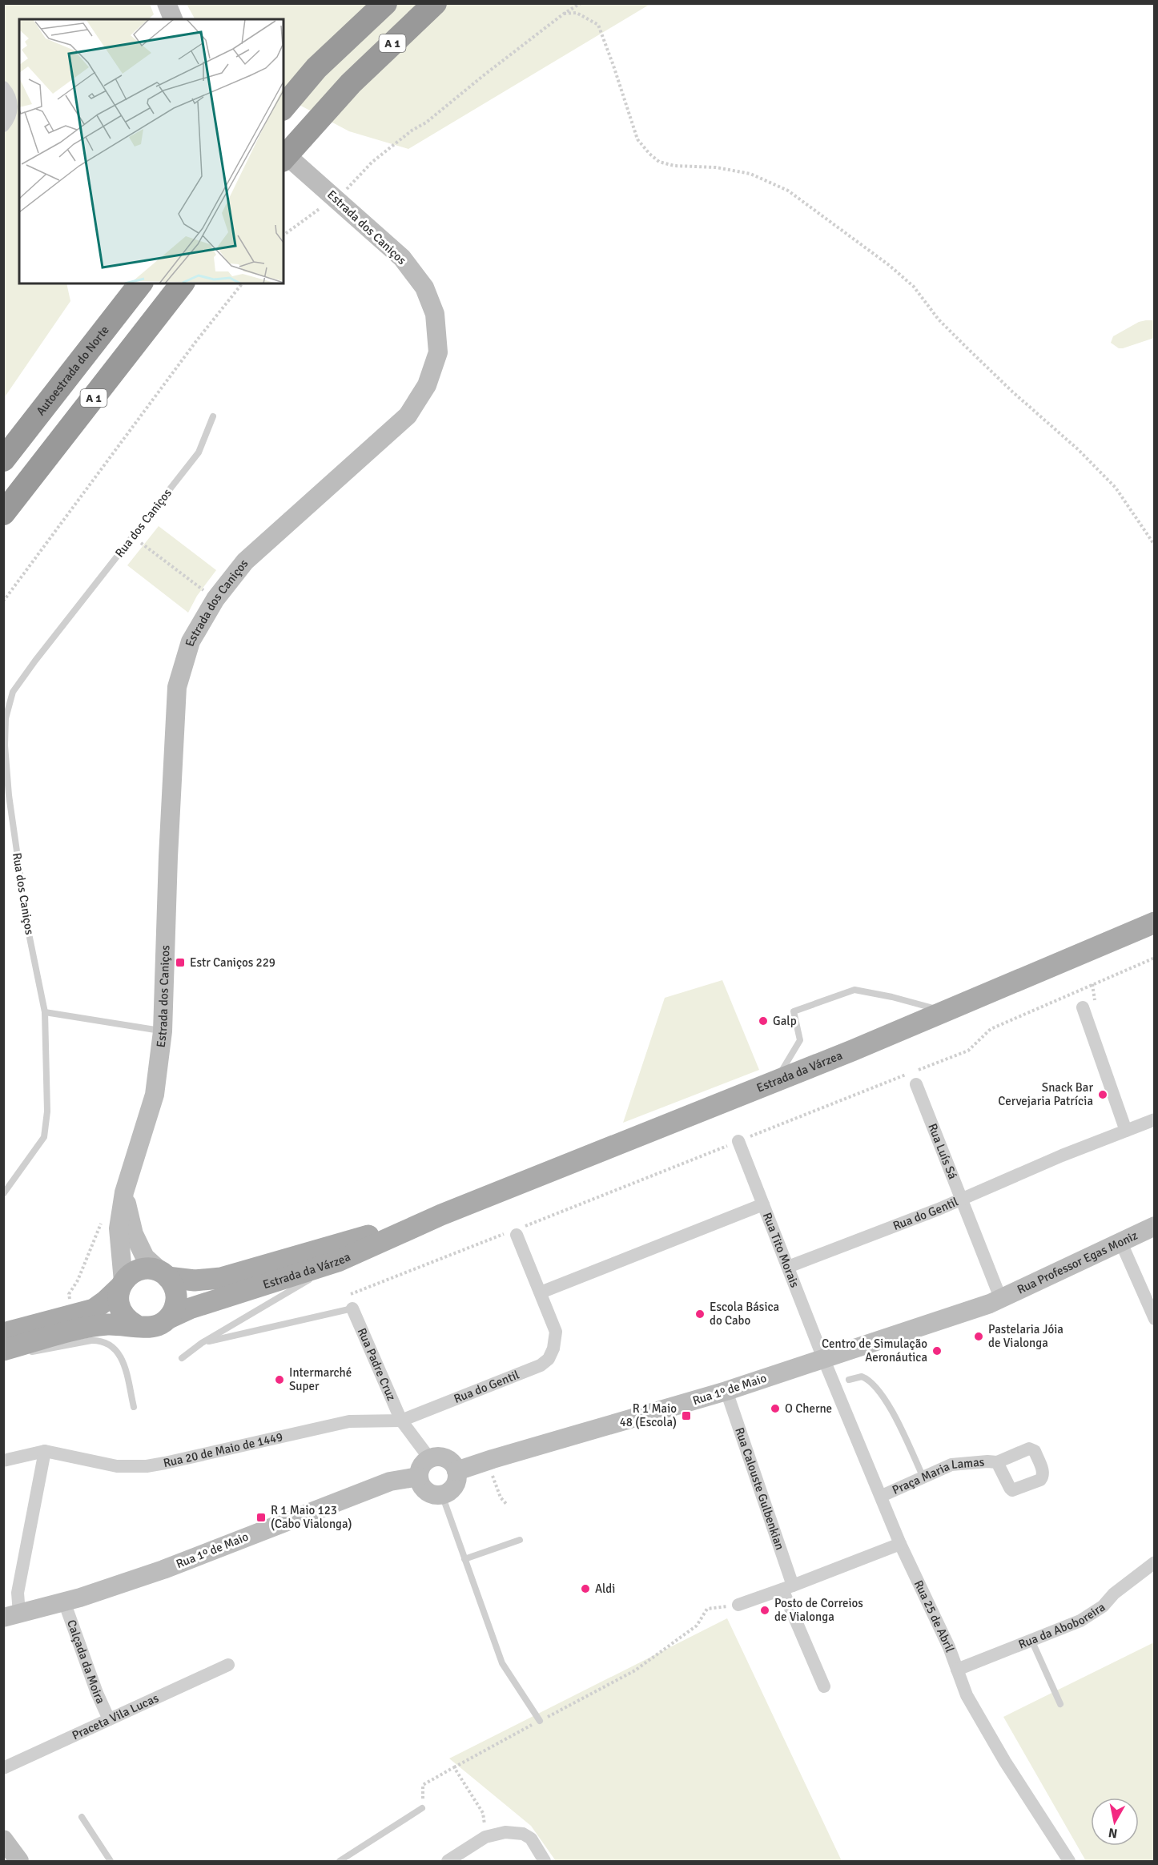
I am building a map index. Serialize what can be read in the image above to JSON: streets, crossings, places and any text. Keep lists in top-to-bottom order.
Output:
{
  "streets": {
    "highway": ["A 1", "Autoestrada do Norte"],
    "main road": ["Estrada da Várzea"],
    "street": [
      "Estrada dos Caniços",
      "Rua Luís Sá",
      "Rua do Gentil",
      "Rua Tito Morais",
      "Rua Professor Egas Moniz",
      "Rua Padre Cruz",
      "Rua 1º de Maio",
      "Rua 20 de Maio de 1449",
      "Praça Maria Lamas",
      "Rua Calouste Gulbenkian",
      "Rua 25 de Abril",
      "Rua da Aboboreira",
      "Calçada da Moira",
      "Praceta Vila Lucas"
    ],
    "lane": ["Rua dos Caniços"]
  },
  "crossings": [
    ["Estrada dos Caniços", "Estrada da Várzea"],
    ["Rua Luís Sá", "Rua do Gentil"],
    ["Rua Luís Sá", "Rua Professor Egas Moniz"],
    ["Rua Luís Sá", "Rua 1º de Maio"],
    ["Rua do Gentil", "Rua Tito Morais"],
    ["Rua do Gentil", "Rua Padre Cruz"],
    ["Rua do Gentil", "Rua 20 de Maio de 1449"],
    ["Rua Tito Morais", "Rua 1º de Maio"],
    ["Rua Tito Morais", "Rua 25 de Abril"],
    ["Rua Professor Egas Moniz", "Rua 1º de Maio"],
    ["Rua Padre Cruz", "Rua 20 de Maio de 1449"],
    ["Rua 1º de Maio", "Rua Calouste Gulbenkian"],
    ["Rua 1º de Maio", "Rua 25 de Abril"],
    ["Rua 1º de Maio", "Calçada da Moira"],
    ["Praça Maria Lamas", "Rua 25 de Abril"],
    ["Rua 25 de Abril", "Rua da Aboboreira"],
    ["Calçada da Moira", "Praceta Vila Lucas"]
  ],
  "places": {
    "transit": ["Estr Caniços 229", "R 1 Maio 48 (Escola)", "R 1 Maio 123 (Cabo Vialonga)"],
    "other": [
      "Galp",
      "Snack Bar Cervejaria Patrícia",
      "Escola Básica do Cabo",
      "Pastelaria Jóia de Vialonga",
      "Centro de Simulação Aeronáutica",
      "Intermarché Super",
      "O Cherne",
      "Aldi",
      "Posto de Correios de Vialonga"
    ]
  },
  "north": "bottom"
}
